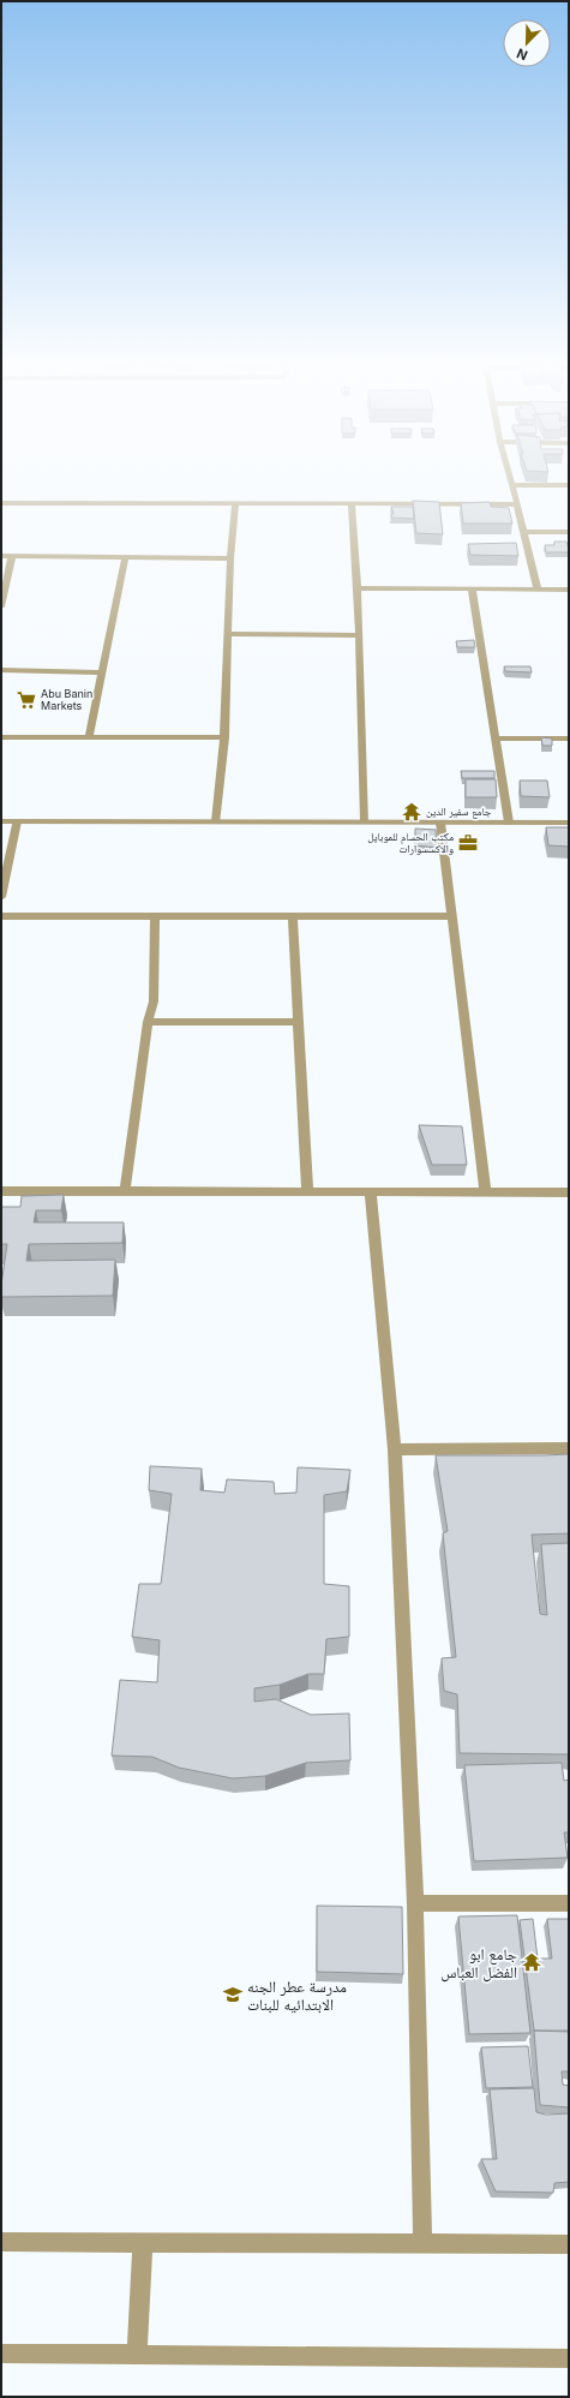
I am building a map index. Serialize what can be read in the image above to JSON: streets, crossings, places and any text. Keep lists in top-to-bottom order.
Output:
{
  "places": {
    "supermarket": ["Abu Banin Markets"],
    "temple": ["جامع سفير الدين", "جامع ابو الفضل العباس"],
    "office": ["مكتب الحسام للموبايل والاكسسوارات"],
    "school or university": ["مدرسة عطر الجنه الابتدائيه للبنات"]
  },
  "north": "bottom left"
}
